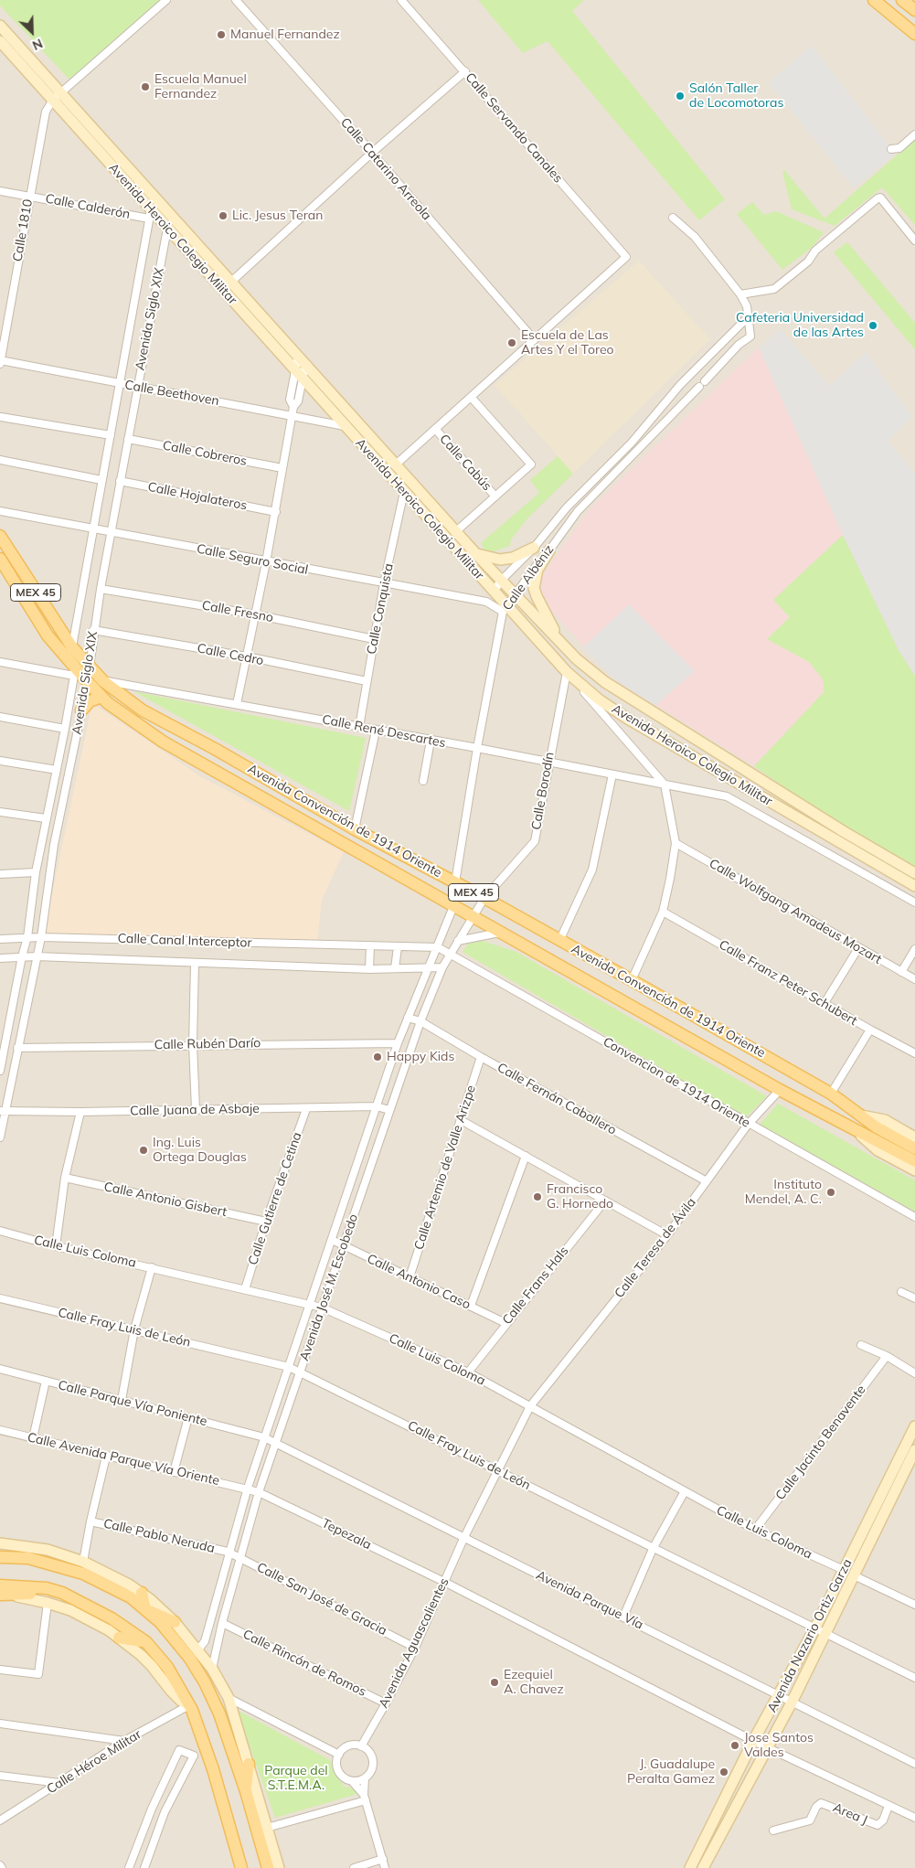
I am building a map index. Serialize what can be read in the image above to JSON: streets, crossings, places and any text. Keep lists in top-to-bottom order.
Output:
{
  "streets": {
    "main road": ["MEX 45", "Avenida Convención de 1914 Oriente"],
    "street": [
      "Calle Servando Canales",
      "Calle Catarino Arreola",
      "Calle Calderón",
      "Calle 1810",
      "Avenida Heroico Colegio Militar",
      "Avenida Siglo XIX",
      "Calle Beethoven",
      "Calle Cobreros",
      "Calle Cabús",
      "Calle Hojalateros",
      "Calle Seguro Social",
      "Calle Albéniz",
      "Calle Conquista",
      "Calle Fresno",
      "Calle Cedro",
      "Calle René Descartes",
      "Calle Borodín",
      "Calle Wolfgang Amadeus Mozart",
      "Calle Canal Interceptor",
      "Calle Franz Peter Schubert",
      "Calle Rubén Darío",
      "Convencion de 1914 Oriente",
      "Calle Fernán Caballero",
      "Calle Juana de Asbaje",
      "Calle Artemio de Valle Arizpe",
      "Calle Gutierre de Cetina",
      "Calle Antonio Gisbert",
      "Calle Teresa de Ávila",
      "Calle Luis Coloma",
      "Calle Antonio Caso",
      "Calle Frans Hals",
      "Avenida José M. Escobedo",
      "Calle Fray Luis de León",
      "Calle Parque Vía Poniente",
      "Calle Jacinto Benavente",
      "Calle Avenida Parque Vía Oriente",
      "Tepezala",
      "Calle Pablo Neruda",
      "Calle San José de Gracia",
      "Avenida Parque Vía",
      "Avenida Nazario Ortiz Garza",
      "Avenida Aguascalientes",
      "Calle Rincón de Romos",
      "Calle Héroe Militar",
      "Area J"
    ]
  },
  "crossings": [
    ["Calle Servando Canales", "Calle Catarino Arreola"],
    ["Calle Calderón", "Calle 1810"],
    ["Calle Calderón", "Avenida Heroico Colegio Militar"],
    ["Calle Calderón", "Avenida Siglo XIX"],
    ["Calle 1810", "Avenida Heroico Colegio Militar"],
    ["Calle 1810", "Calle Beethoven"],
    ["Avenida Heroico Colegio Militar", "Avenida Siglo XIX"],
    ["Avenida Heroico Colegio Militar", "Calle Beethoven"],
    ["Avenida Heroico Colegio Militar", "Calle Seguro Social"],
    ["Avenida Heroico Colegio Militar", "Calle Albéniz"],
    ["Avenida Heroico Colegio Militar", "Calle Conquista"],
    ["Avenida Heroico Colegio Militar", "Calle René Descartes"],
    ["Avenida Heroico Colegio Militar", "Calle Borodín"],
    ["Avenida Siglo XIX", "Calle Beethoven"],
    ["Avenida Siglo XIX", "Calle Cobreros"],
    ["Avenida Siglo XIX", "Calle Hojalateros"],
    ["Avenida Siglo XIX", "Calle Seguro Social"],
    ["Avenida Siglo XIX", "Calle Fresno"],
    ["Avenida Siglo XIX", "Calle Cedro"],
    ["Avenida Siglo XIX", "Avenida Convención de 1914 Oriente"],
    ["Avenida Siglo XIX", "Calle Canal Interceptor"],
    ["Avenida Siglo XIX", "Calle Rubén Darío"],
    ["Avenida Siglo XIX", "Calle Juana de Asbaje"],
    ["Calle Seguro Social", "Calle Albéniz"],
    ["Calle Seguro Social", "Calle Conquista"],
    ["Calle Albéniz", "Calle René Descartes"],
    ["Calle Albéniz", "Avenida Convención de 1914 Oriente"],
    ["Calle Albéniz", "Avenida José M. Escobedo"],
    ["Calle Conquista", "Calle Fresno"],
    ["Calle Conquista", "Calle Cedro"],
    ["Calle Conquista", "Calle René Descartes"],
    ["Calle René Descartes", "Calle Borodín"],
    ["Calle René Descartes", "Avenida Convención de 1914 Oriente"],
    ["Calle Borodín", "Avenida Convención de 1914 Oriente"],
    ["Calle Borodín", "Avenida José M. Escobedo"],
    ["Avenida Convención de 1914 Oriente", "Calle Teresa de Ávila"],
    ["Avenida Convención de 1914 Oriente", "Avenida José M. Escobedo"],
    ["Calle Canal Interceptor", "Convencion de 1914 Oriente"],
    ["Calle Canal Interceptor", "Avenida José M. Escobedo"],
    ["Calle Rubén Darío", "Avenida José M. Escobedo"],
    ["Convencion de 1914 Oriente", "Calle Teresa de Ávila"],
    ["Convencion de 1914 Oriente", "Avenida José M. Escobedo"],
    ["Calle Fernán Caballero", "Calle Artemio de Valle Arizpe"],
    ["Calle Fernán Caballero", "Calle Teresa de Ávila"],
    ["Calle Fernán Caballero", "Avenida José M. Escobedo"],
    ["Calle Juana de Asbaje", "Calle Gutierre de Cetina"],
    ["Calle Juana de Asbaje", "Avenida José M. Escobedo"],
    ["Calle Artemio de Valle Arizpe", "Calle Antonio Caso"],
    ["Calle Gutierre de Cetina", "Calle Antonio Gisbert"],
    ["Calle Gutierre de Cetina", "Calle Luis Coloma"],
    ["Calle Teresa de Ávila", "Calle Luis Coloma"],
    ["Calle Teresa de Ávila", "Calle Fray Luis de León"],
    ["Calle Teresa de Ávila", "Avenida Aguascalientes"],
    ["Calle Luis Coloma", "Calle Frans Hals"],
    ["Calle Luis Coloma", "Avenida José M. Escobedo"],
    ["Calle Luis Coloma", "Calle Jacinto Benavente"],
    ["Calle Luis Coloma", "Avenida Nazario Ortiz Garza"],
    ["Calle Antonio Caso", "Calle Frans Hals"],
    ["Calle Antonio Caso", "Avenida José M. Escobedo"],
    ["Avenida José M. Escobedo", "Calle Fray Luis de León"],
    ["Avenida José M. Escobedo", "Calle Parque Vía Poniente"],
    ["Avenida José M. Escobedo", "Calle Avenida Parque Vía Oriente"],
    ["Avenida José M. Escobedo", "Tepezala"],
    ["Avenida José M. Escobedo", "Calle Pablo Neruda"],
    ["Avenida José M. Escobedo", "Calle San José de Gracia"],
    ["Avenida José M. Escobedo", "Avenida Parque Vía"],
    ["Avenida José M. Escobedo", "Calle Rincón de Romos"],
    ["Calle Fray Luis de León", "Avenida Nazario Ortiz Garza"],
    ["Calle Fray Luis de León", "Avenida Aguascalientes"],
    ["Calle Parque Vía Poniente", "Avenida Parque Vía"],
    ["Calle Avenida Parque Vía Oriente", "Tepezala"],
    ["Tepezala", "Avenida Aguascalientes"],
    ["Calle Pablo Neruda", "Calle San José de Gracia"],
    ["Calle San José de Gracia", "Avenida Aguascalientes"],
    ["Avenida Parque Vía", "Avenida Nazario Ortiz Garza"],
    ["Avenida Parque Vía", "Avenida Aguascalientes"],
    ["Avenida Aguascalientes", "Calle Rincón de Romos"]
  ],
  "parks": ["Parque del S.T.E.M.A."],
  "places": [
    "Manuel Fernandez",
    "Escuela Manuel Fernandez",
    "Salón Taller de Locomotoras",
    "Lic. Jesus Teran",
    "Cafeteria Universidad de las Artes",
    "Escuela de Las Artes Y el Toreo",
    "Happy Kids",
    "Ing. Luis Ortega Douglas",
    "Instituto Mendel, A. C.",
    "Francisco G. Hornedo",
    "Ezequiel A. Chavez",
    "Jose Santos Valdes",
    "J. Guadalupe Peralta Gamez"
  ],
  "north": "bottom right"
}
